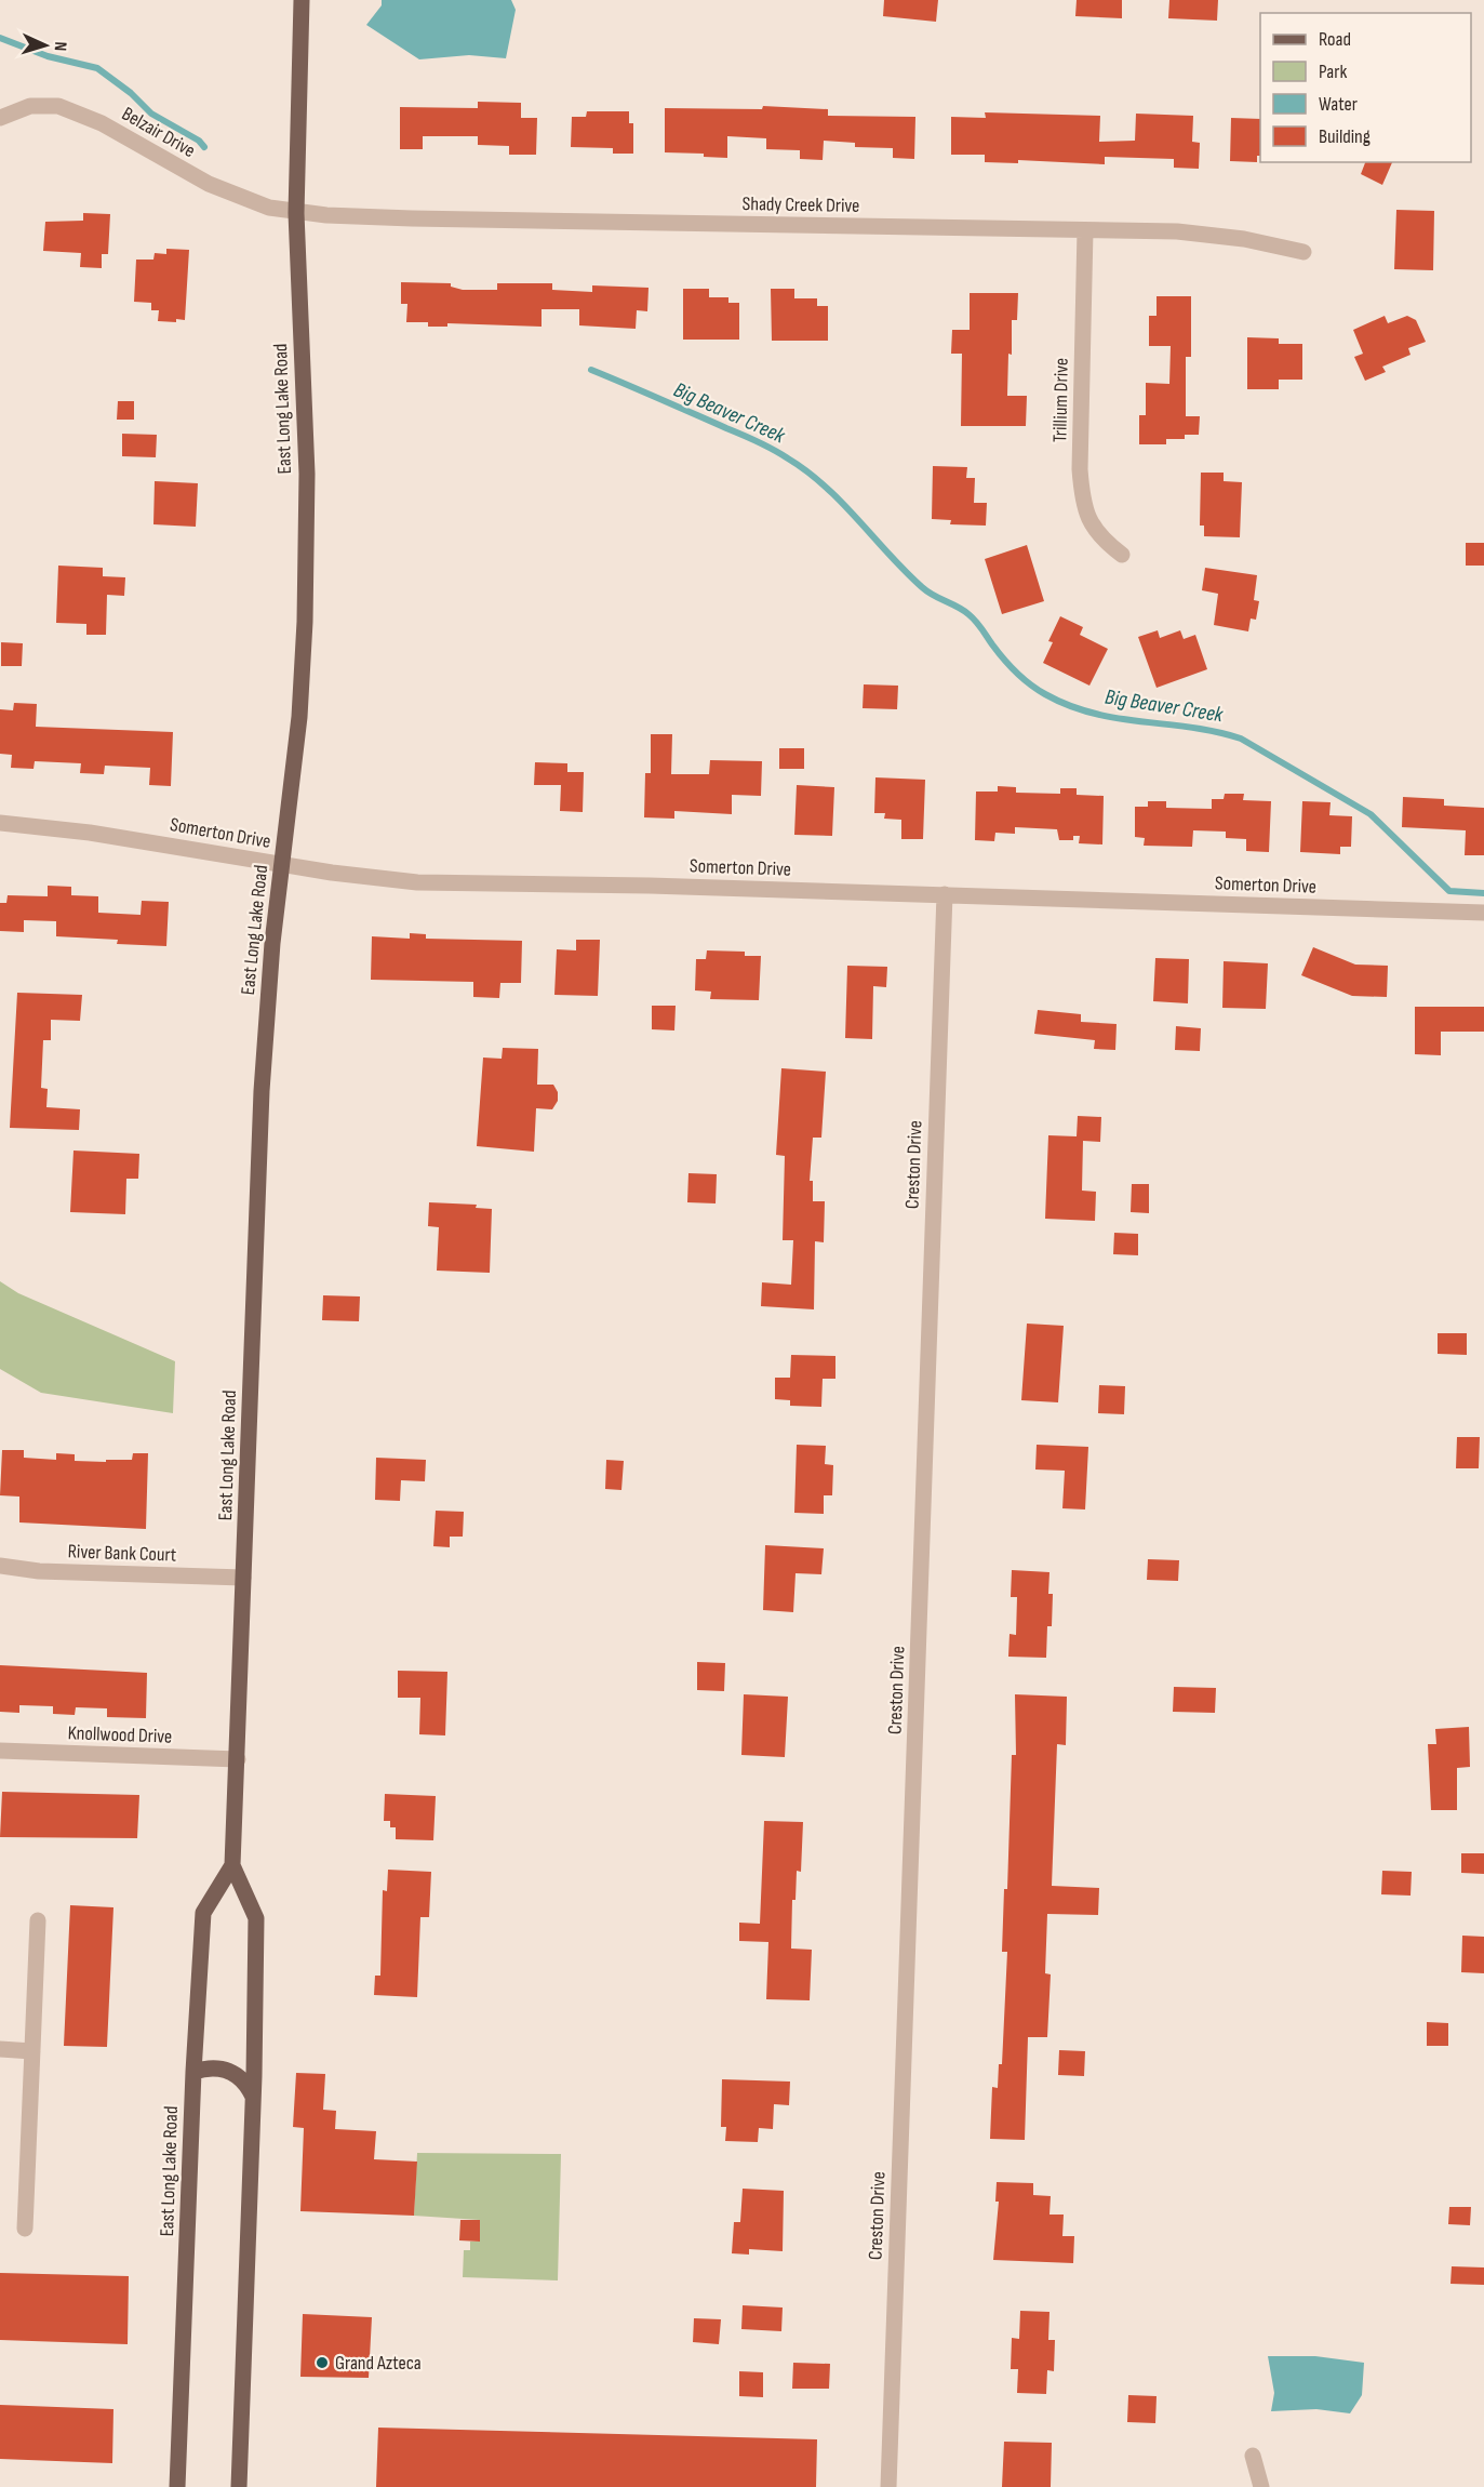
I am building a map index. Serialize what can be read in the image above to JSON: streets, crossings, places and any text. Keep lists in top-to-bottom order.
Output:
{
  "streets": {
    "main road": ["East Long Lake Road"],
    "street": [
      "Belzair Drive",
      "Shady Creek Drive",
      "Trillium Drive",
      "Somerton Drive",
      "Creston Drive",
      "River Bank Court",
      "Knollwood Drive"
    ]
  },
  "crossings": [
    ["Belzair Drive", "Shady Creek Drive"],
    ["Belzair Drive", "East Long Lake Road"],
    ["Shady Creek Drive", "Trillium Drive"],
    ["Shady Creek Drive", "East Long Lake Road"],
    ["East Long Lake Road", "Somerton Drive"],
    ["East Long Lake Road", "River Bank Court"],
    ["East Long Lake Road", "Knollwood Drive"],
    ["Somerton Drive", "Creston Drive"]
  ],
  "water": ["Big Beaver Creek"],
  "places": ["Grand Azteca"],
  "legend": [
    "Road",
    "Park",
    "Water",
    "Building"
  ],
  "north": "right"
}
